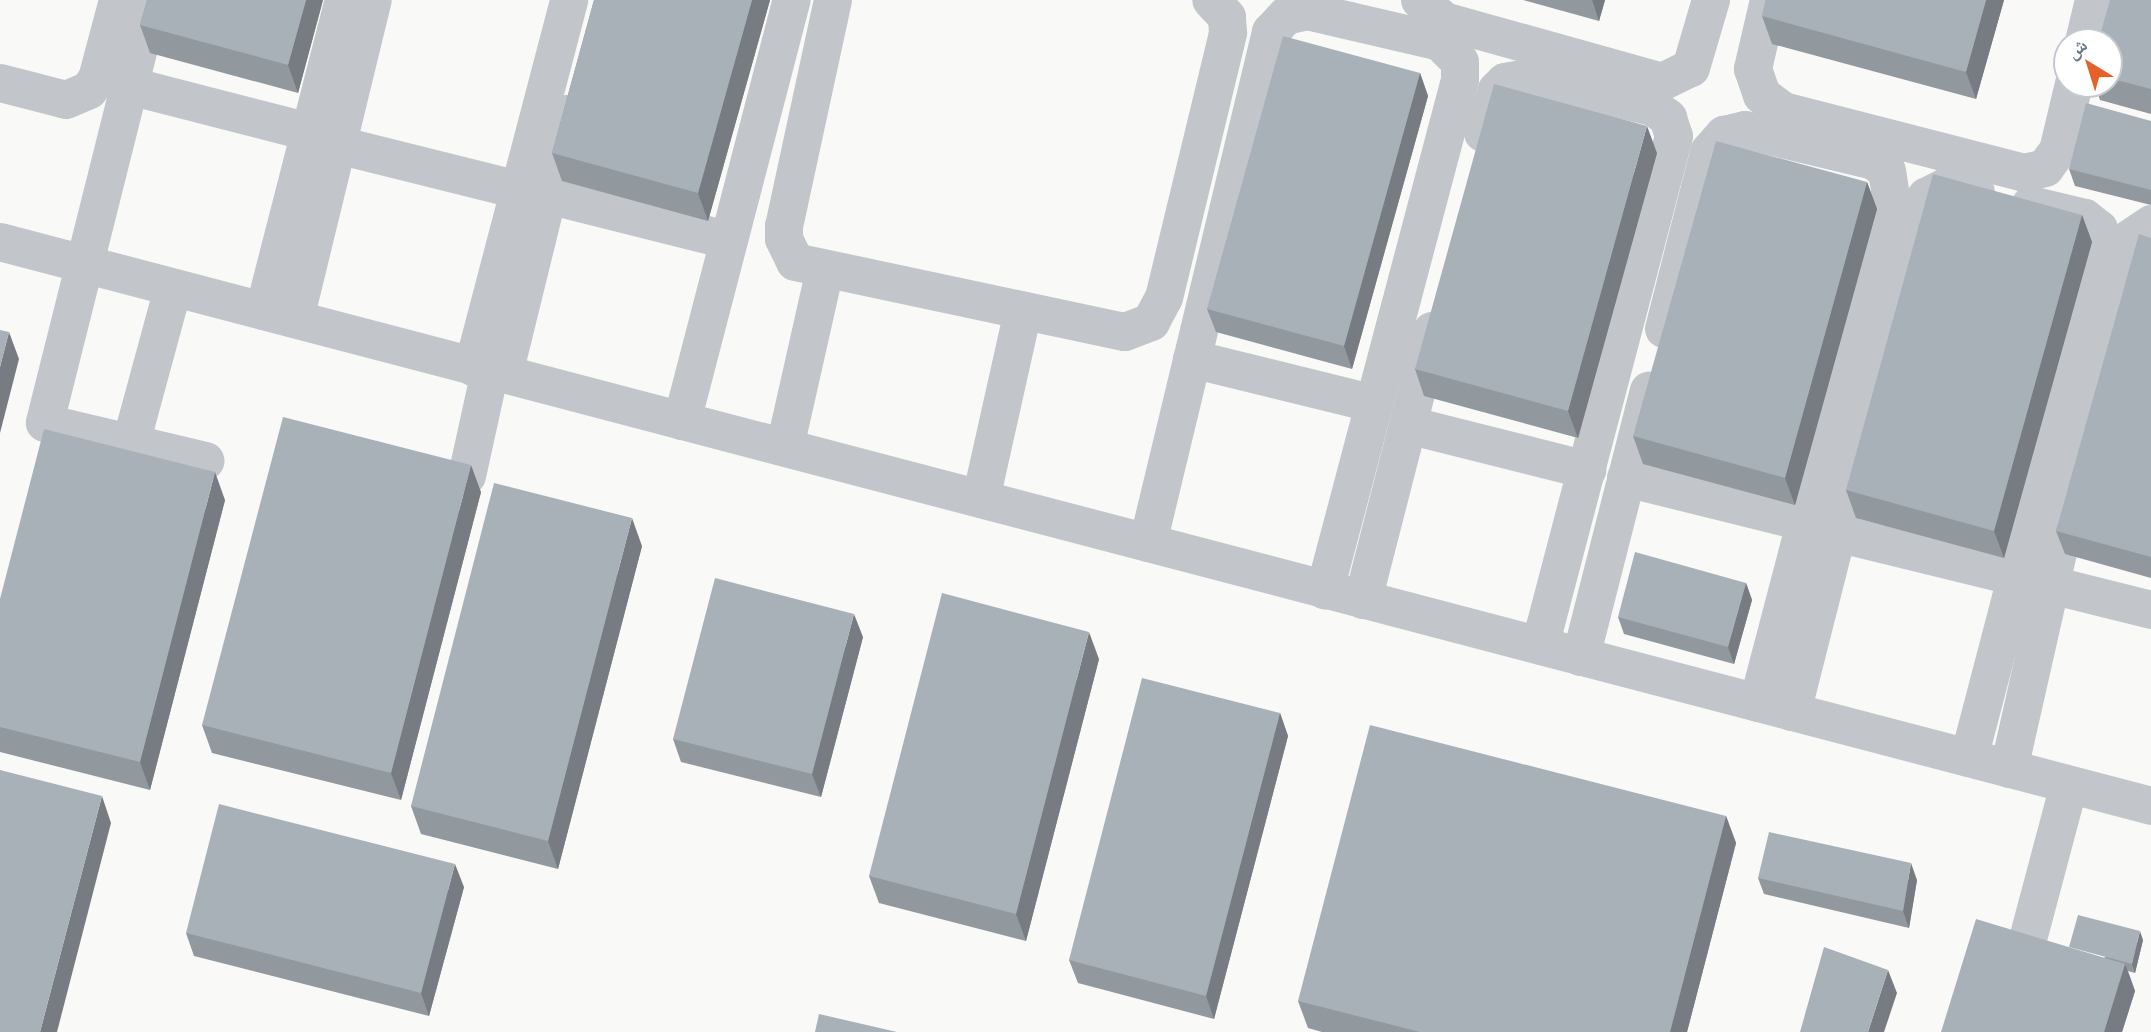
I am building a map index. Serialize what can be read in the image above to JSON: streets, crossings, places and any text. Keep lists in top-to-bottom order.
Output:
{
  "north": "top left"
}
